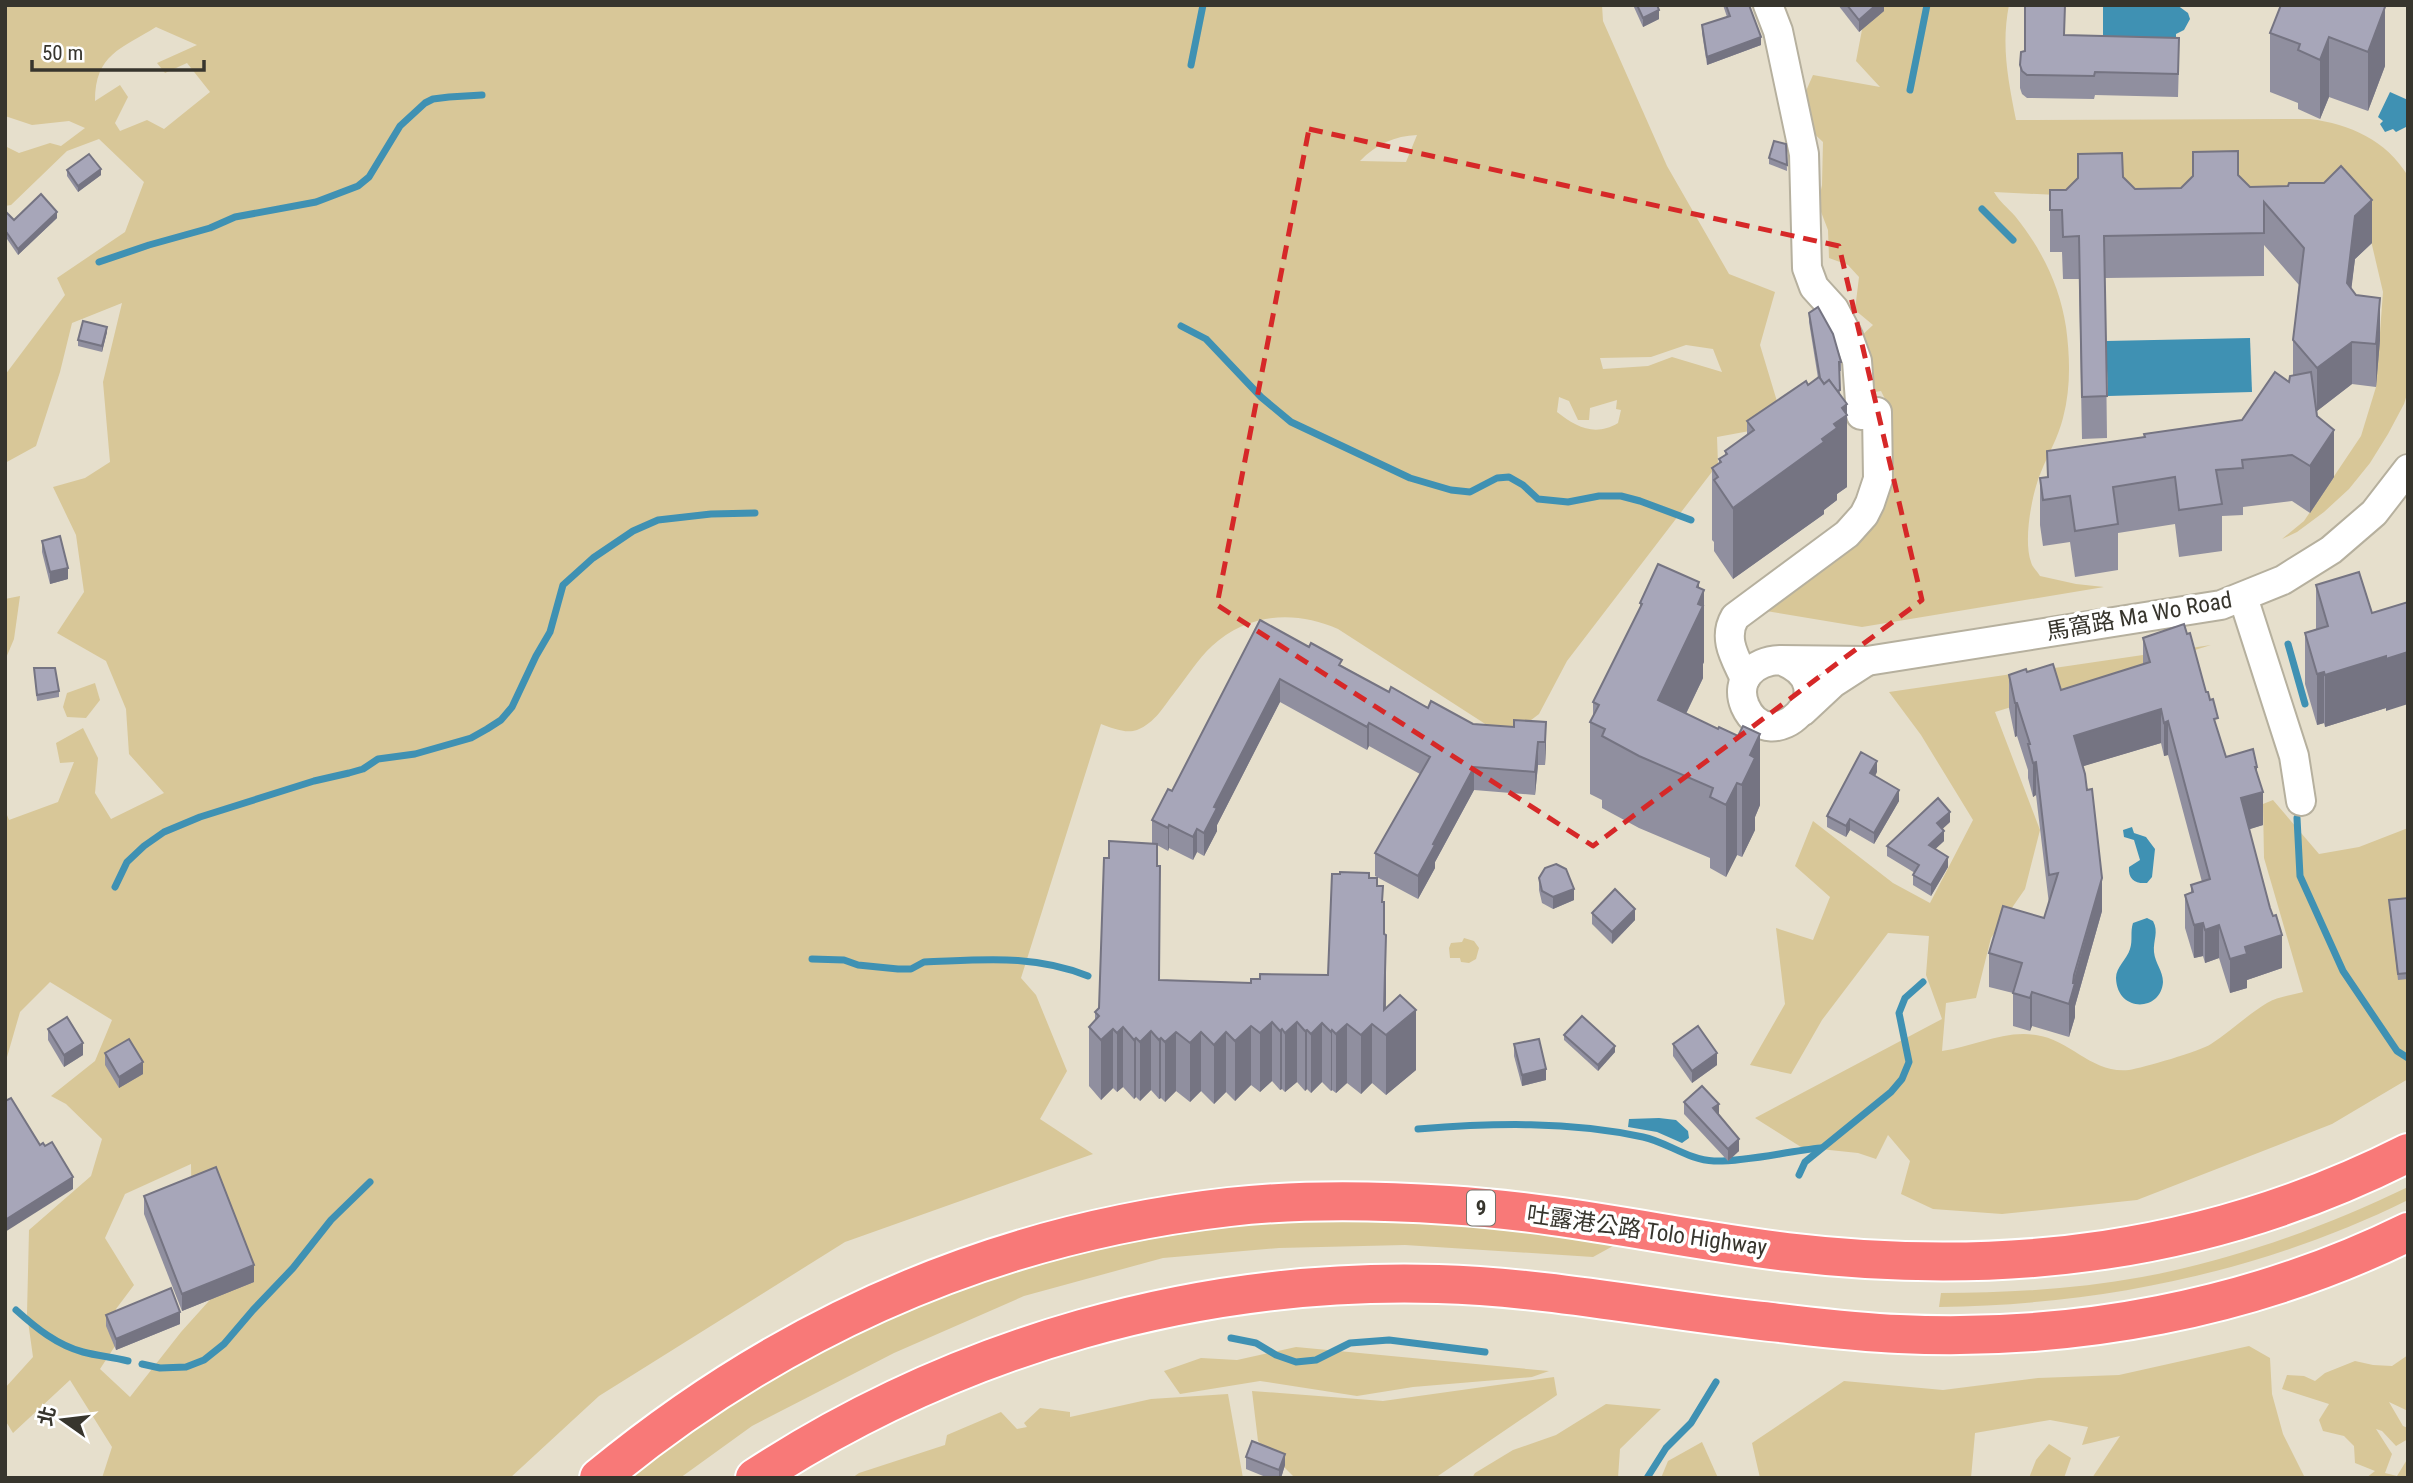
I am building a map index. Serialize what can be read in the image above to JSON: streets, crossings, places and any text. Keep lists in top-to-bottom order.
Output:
{
  "streets": {
    "highway": ["9", "吐露港公路 Tolo Highway"],
    "street": ["馬窩路 Ma Wo Road"]
  },
  "scale_bar": "50 m",
  "north": "left"
}
